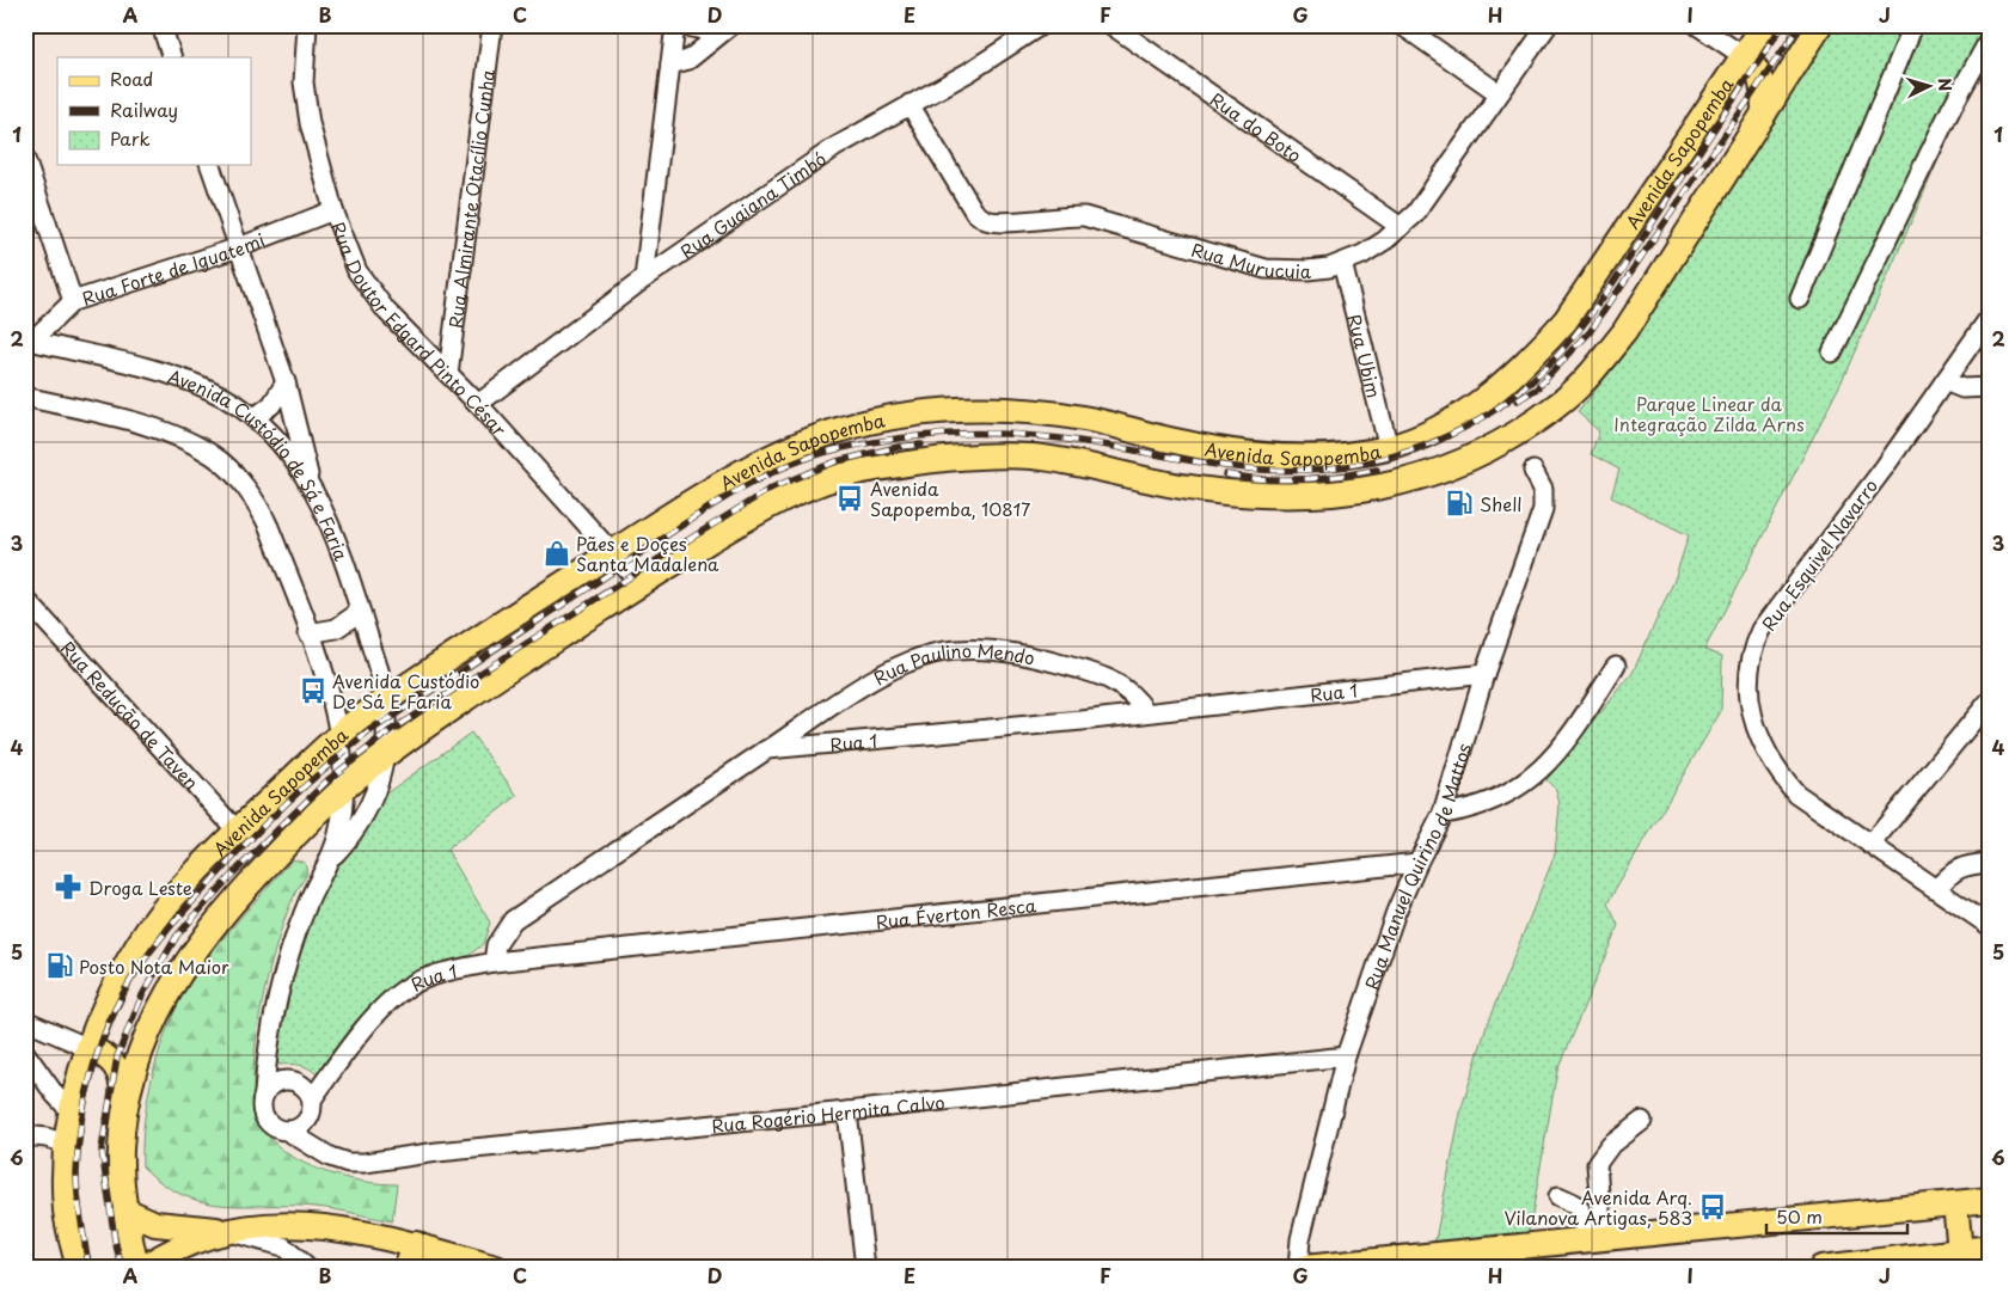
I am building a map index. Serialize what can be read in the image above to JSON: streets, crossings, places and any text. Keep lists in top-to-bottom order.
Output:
{
  "streets": {
    "main road": ["Avenida Sapopemba"],
    "street": [
      "Rua do Boto",
      "Rua Almirante Otacílio Cunha",
      "Rua Guaiana Timbó",
      "Rua Murucuia",
      "Rua Forte de Iguatemi",
      "Rua Doutor Edgard Pinto César",
      "Rua Ubim",
      "Avenida Custódio de Sá e Faria",
      "Rua Esquivel Navarro",
      "Rua Paulino Mendo",
      "Rua 1",
      "Rua Redução de Taven",
      "Rua Manuel Quirino de Mattos",
      "Rua Éverton Resca",
      "Rua Rogério Hermita Calvo"
    ]
  },
  "crossings": [
    ["Rua do Boto", "Rua Murucuia"],
    ["Avenida Sapopemba", "Rua Doutor Edgard Pinto César"],
    ["Avenida Sapopemba", "Rua Ubim"],
    ["Avenida Sapopemba", "Avenida Custódio de Sá e Faria"],
    ["Avenida Sapopemba", "Rua Redução de Taven"],
    ["Rua Almirante Otacílio Cunha", "Rua Doutor Edgard Pinto César"],
    ["Rua Guaiana Timbó", "Rua Murucuia"],
    ["Rua Guaiana Timbó", "Rua Doutor Edgard Pinto César"],
    ["Rua Murucuia", "Rua Ubim"],
    ["Rua Forte de Iguatemi", "Rua Doutor Edgard Pinto César"],
    ["Rua Forte de Iguatemi", "Avenida Custódio de Sá e Faria"],
    ["Rua Paulino Mendo", "Rua 1"],
    ["Rua 1", "Rua Manuel Quirino de Mattos"],
    ["Rua 1", "Rua Éverton Resca"],
    ["Rua 1", "Rua Rogério Hermita Calvo"],
    ["Rua Manuel Quirino de Mattos", "Rua Éverton Resca"],
    ["Rua Manuel Quirino de Mattos", "Rua Rogério Hermita Calvo"]
  ],
  "parks": ["Parque Linear da Integração Zilda Arns"],
  "places": {
    "bus stop": ["Avenida Sapopemba, 10817", "Avenida Custódio De Sá E Faria", "Avenida Arq. Vilanova Artigas, 583"],
    "fuel station": ["Shell", "Posto Nota Maior"],
    "shop": ["Pães e Doçes Santa Madalena"],
    "pharmacy": ["Droga Leste"]
  },
  "legend": ["Road", "Railway", "Park"],
  "scale_bar": "50 m",
  "north": "right",
  "grid": {
    "columns": [
      "A",
      "B",
      "C",
      "D",
      "E",
      "F",
      "G",
      "H",
      "I",
      "J"
    ],
    "rows": [
      "1",
      "2",
      "3",
      "4",
      "5",
      "6"
    ]
  }
}
